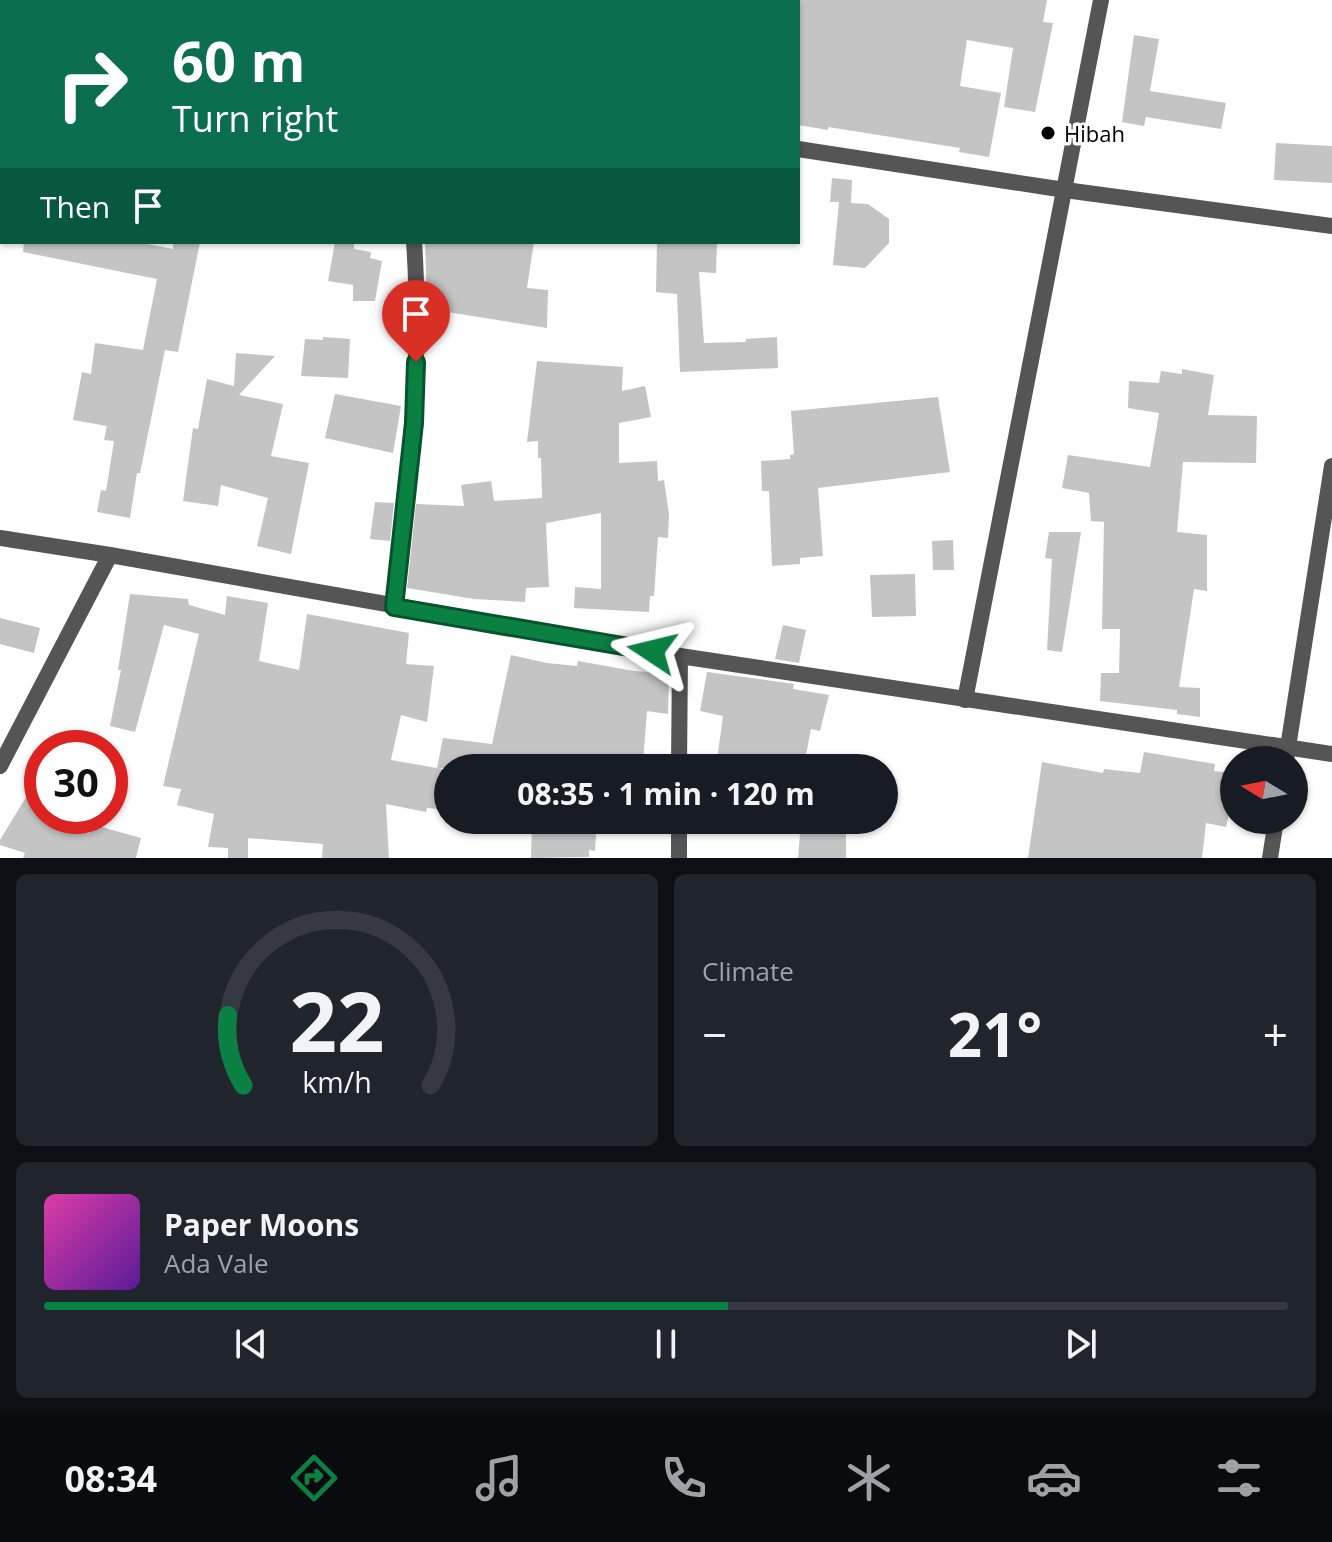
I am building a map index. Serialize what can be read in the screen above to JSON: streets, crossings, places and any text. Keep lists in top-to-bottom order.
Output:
{
  "places": ["Hibah"],
  "north": "left",
  "page": {
    "turn": ["60 m", "Turn right"],
    "then": "Then",
    "limit": "30",
    "trip": "08:35 · 1 min · 120 m",
    "tile": "Climate",
    "heat": ["−", "21°", "+"],
    "song": ["Paper Moons", "Ada Vale"],
    "tabs": "08:34",
    "gauge": ["22", "km/h"]
  }
}
